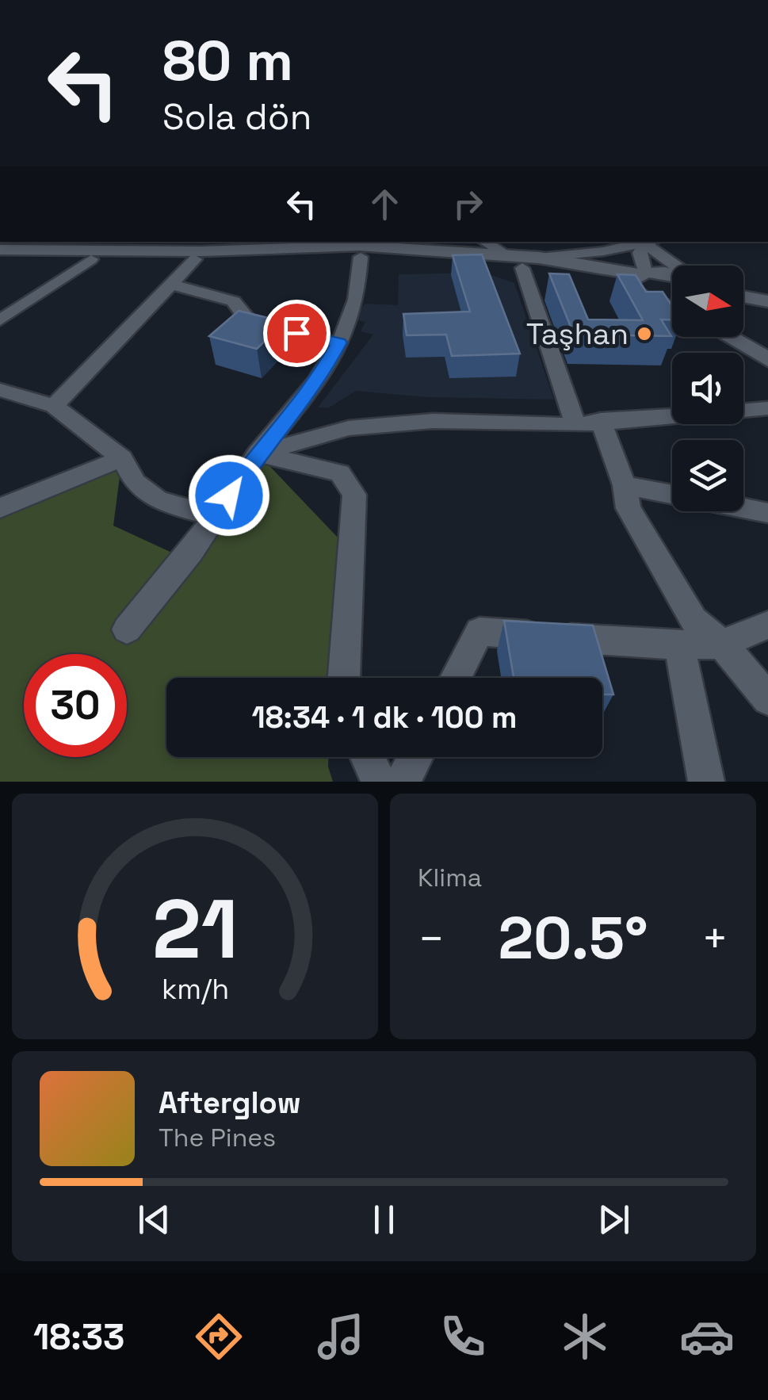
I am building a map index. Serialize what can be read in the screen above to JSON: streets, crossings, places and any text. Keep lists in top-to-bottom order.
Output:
{
  "places": ["Taşhan"],
  "north": "right",
  "page": {
    "turn": ["80 m", "Sola dön"],
    "limit": "30",
    "trip": "18:34 · 1 dk · 100 m",
    "tile": "Klima",
    "heat": ["−", "20.5°", "+"],
    "song": ["Afterglow", "The Pines"],
    "tabs": "18:33",
    "gauge": ["21", "km/h"]
  }
}
